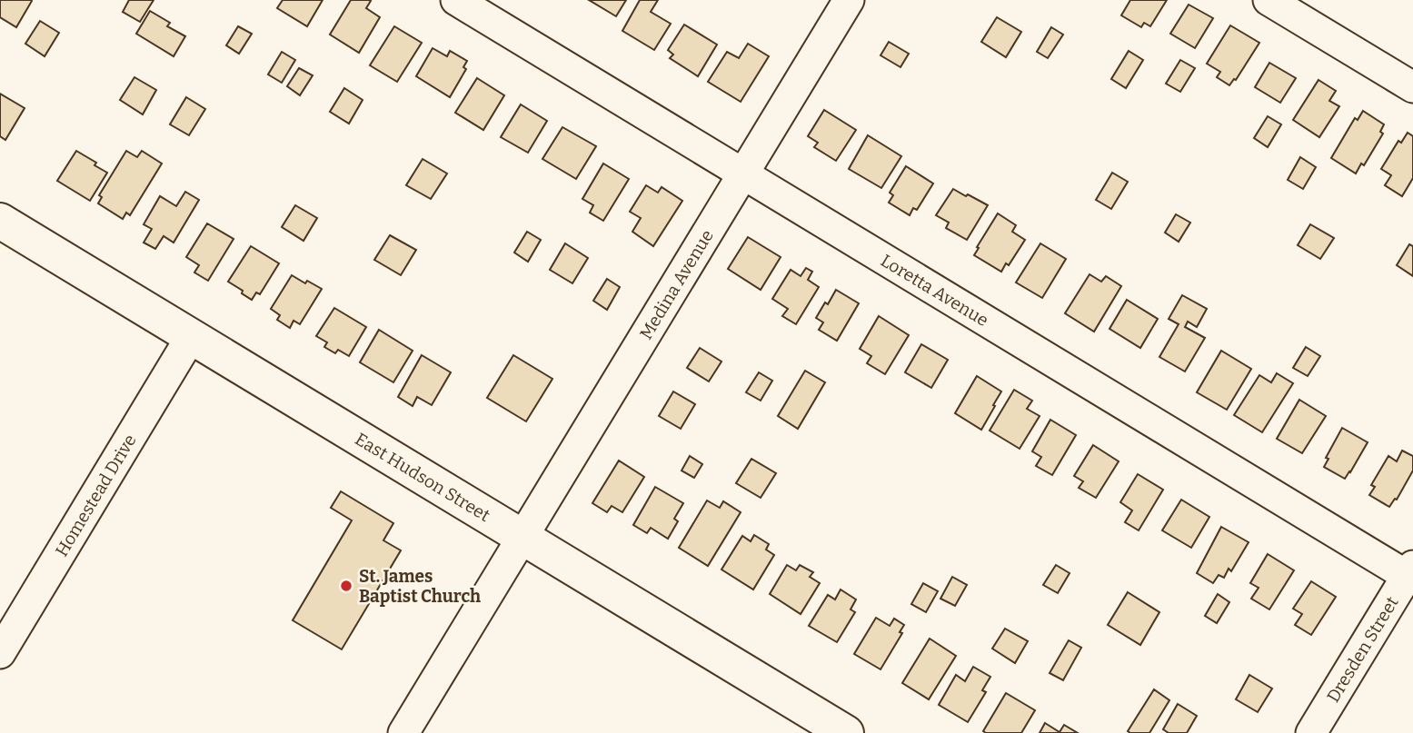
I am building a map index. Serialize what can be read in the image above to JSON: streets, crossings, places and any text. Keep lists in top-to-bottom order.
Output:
{
  "streets": {
    "main road": ["East Hudson Street"],
    "street": [
      "Medina Avenue",
      "Loretta Avenue",
      "Homestead Drive",
      "Dresden Street"
    ]
  },
  "crossings": [
    ["Medina Avenue", "Loretta Avenue"],
    ["Medina Avenue", "East Hudson Street"],
    ["Loretta Avenue", "Dresden Street"],
    ["East Hudson Street", "Homestead Drive"]
  ],
  "places": ["St. James Baptist Church"]
}
